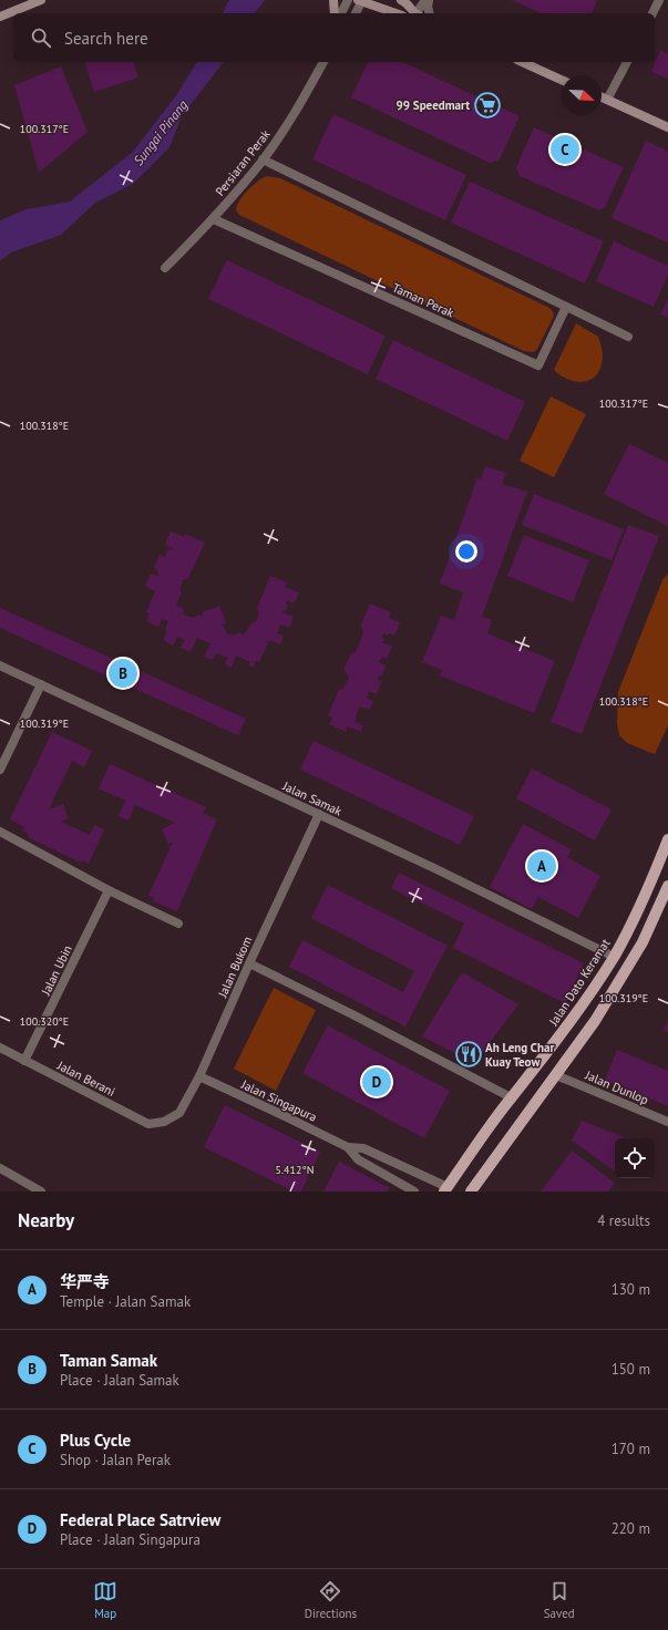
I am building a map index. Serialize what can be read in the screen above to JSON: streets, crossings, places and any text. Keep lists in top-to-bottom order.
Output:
{
  "streets": {
    "main road": ["Jalan Dato Keramat"],
    "street": [
      "Persiaran Perak",
      "Taman Perak",
      "Jalan Samak",
      "Jalan Bukom",
      "Jalan Ubin",
      "Jalan Berani",
      "Jalan Dunlop",
      "Jalan Singapura"
    ]
  },
  "crossings": [
    ["Persiaran Perak", "Taman Perak"],
    ["Jalan Samak", "Jalan Bukom"],
    ["Jalan Samak", "Jalan Dato Keramat"],
    ["Jalan Bukom", "Jalan Berani"],
    ["Jalan Bukom", "Jalan Singapura"],
    ["Jalan Ubin", "Jalan Berani"],
    ["Jalan Dato Keramat", "Jalan Singapura"]
  ],
  "water": ["Sungai Pinang"],
  "places": {
    "supermarket": ["99 Speedmart"],
    "restaurant": ["Ah Leng Char Kuay Teow"]
  },
  "north": "bottom right",
  "page": {
    "search": "Search here",
    "pins": [
      "C",
      "B",
      "A",
      "D"
    ],
    "heading": ["Nearby", "4 results"],
    "list": [
      {
        "mark": "A",
        "name": "华严寺",
        "note": "Temple · Jalan Samak",
        "value": "130 m"
      },
      {
        "mark": "B",
        "name": "Taman Samak",
        "note": "Place · Jalan Samak",
        "value": "150 m"
      },
      {
        "mark": "C",
        "name": "Plus Cycle",
        "note": "Shop · Jalan Perak",
        "value": "170 m"
      },
      {
        "mark": "D",
        "name": "Federal Place Satrview",
        "note": "Place · Jalan Singapura",
        "value": "220 m"
      }
    ],
    "nav": ["Map", "Directions", "Saved"]
  },
  "coordinates": [
    "100.317°E",
    "100.318°E",
    "100.319°E",
    "100.320°E",
    "5.412°N"
  ]
}
